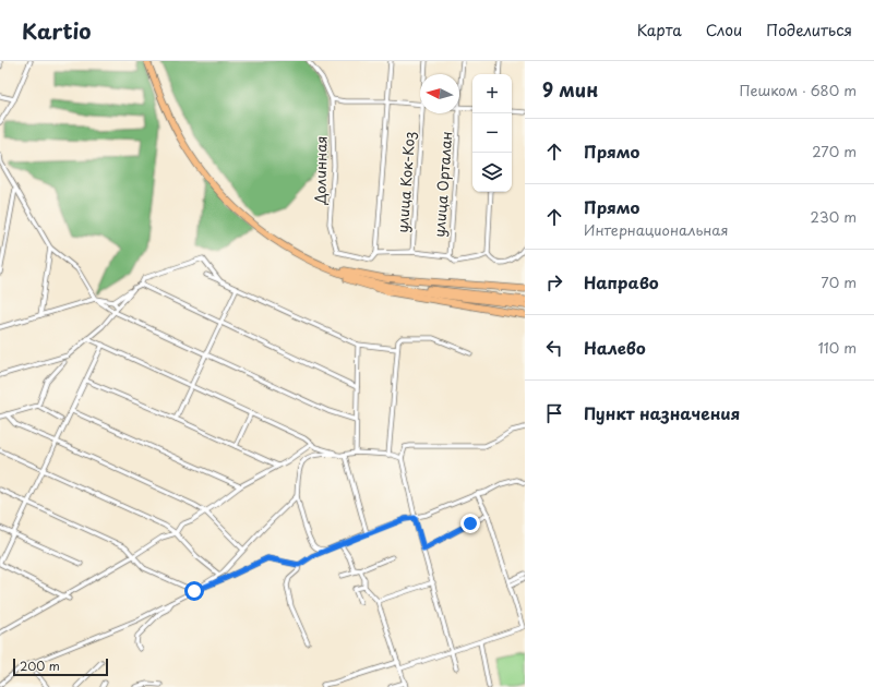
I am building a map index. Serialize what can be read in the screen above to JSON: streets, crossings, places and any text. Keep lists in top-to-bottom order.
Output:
{
  "streets": {
    "street": ["Долинная", "улица Кок-Коз", "улица Орталан"]
  },
  "scale_bar": "200 m",
  "north": "left",
  "page": {
    "header": "Kartio",
    "nav": ["Карта", "Слои", "Поделиться"],
    "heading": ["9 мин", "Пешком · 680 m"],
    "map_buttons": ["+", "−"],
    "list": [
      ["Прямо", "270 m"],
      ["Прямо", "Интернациональная", "230 m"],
      ["Направо", "70 m"],
      ["Налево", "110 m"],
      "Пункт назначения"
    ],
    "scale": "200 m"
  }
}
